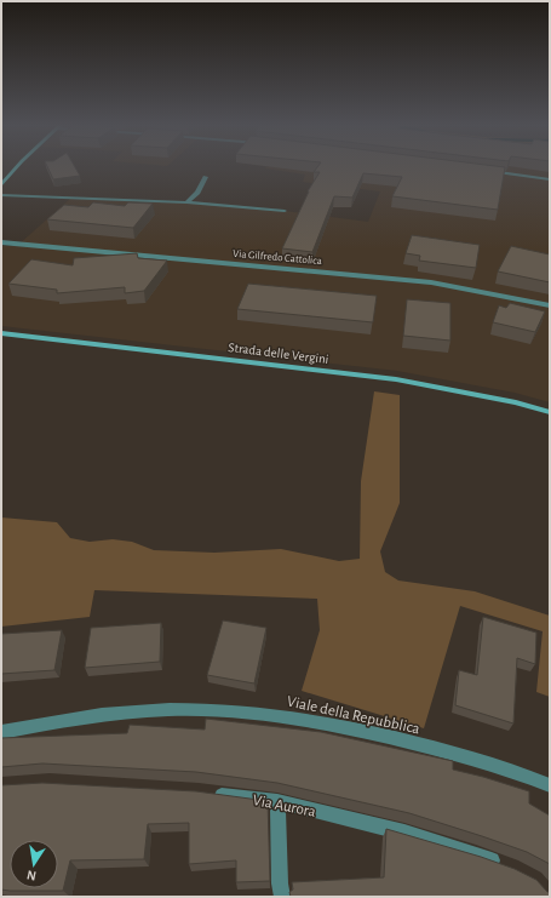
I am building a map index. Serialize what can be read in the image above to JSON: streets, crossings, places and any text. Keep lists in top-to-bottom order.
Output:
{
  "streets": {
    "main road": ["Strada delle Vergini"],
    "street": ["Via Gilfredo Cattolica", "Viale della Repubblica", "Via Aurora"]
  },
  "north": "bottom"
}
